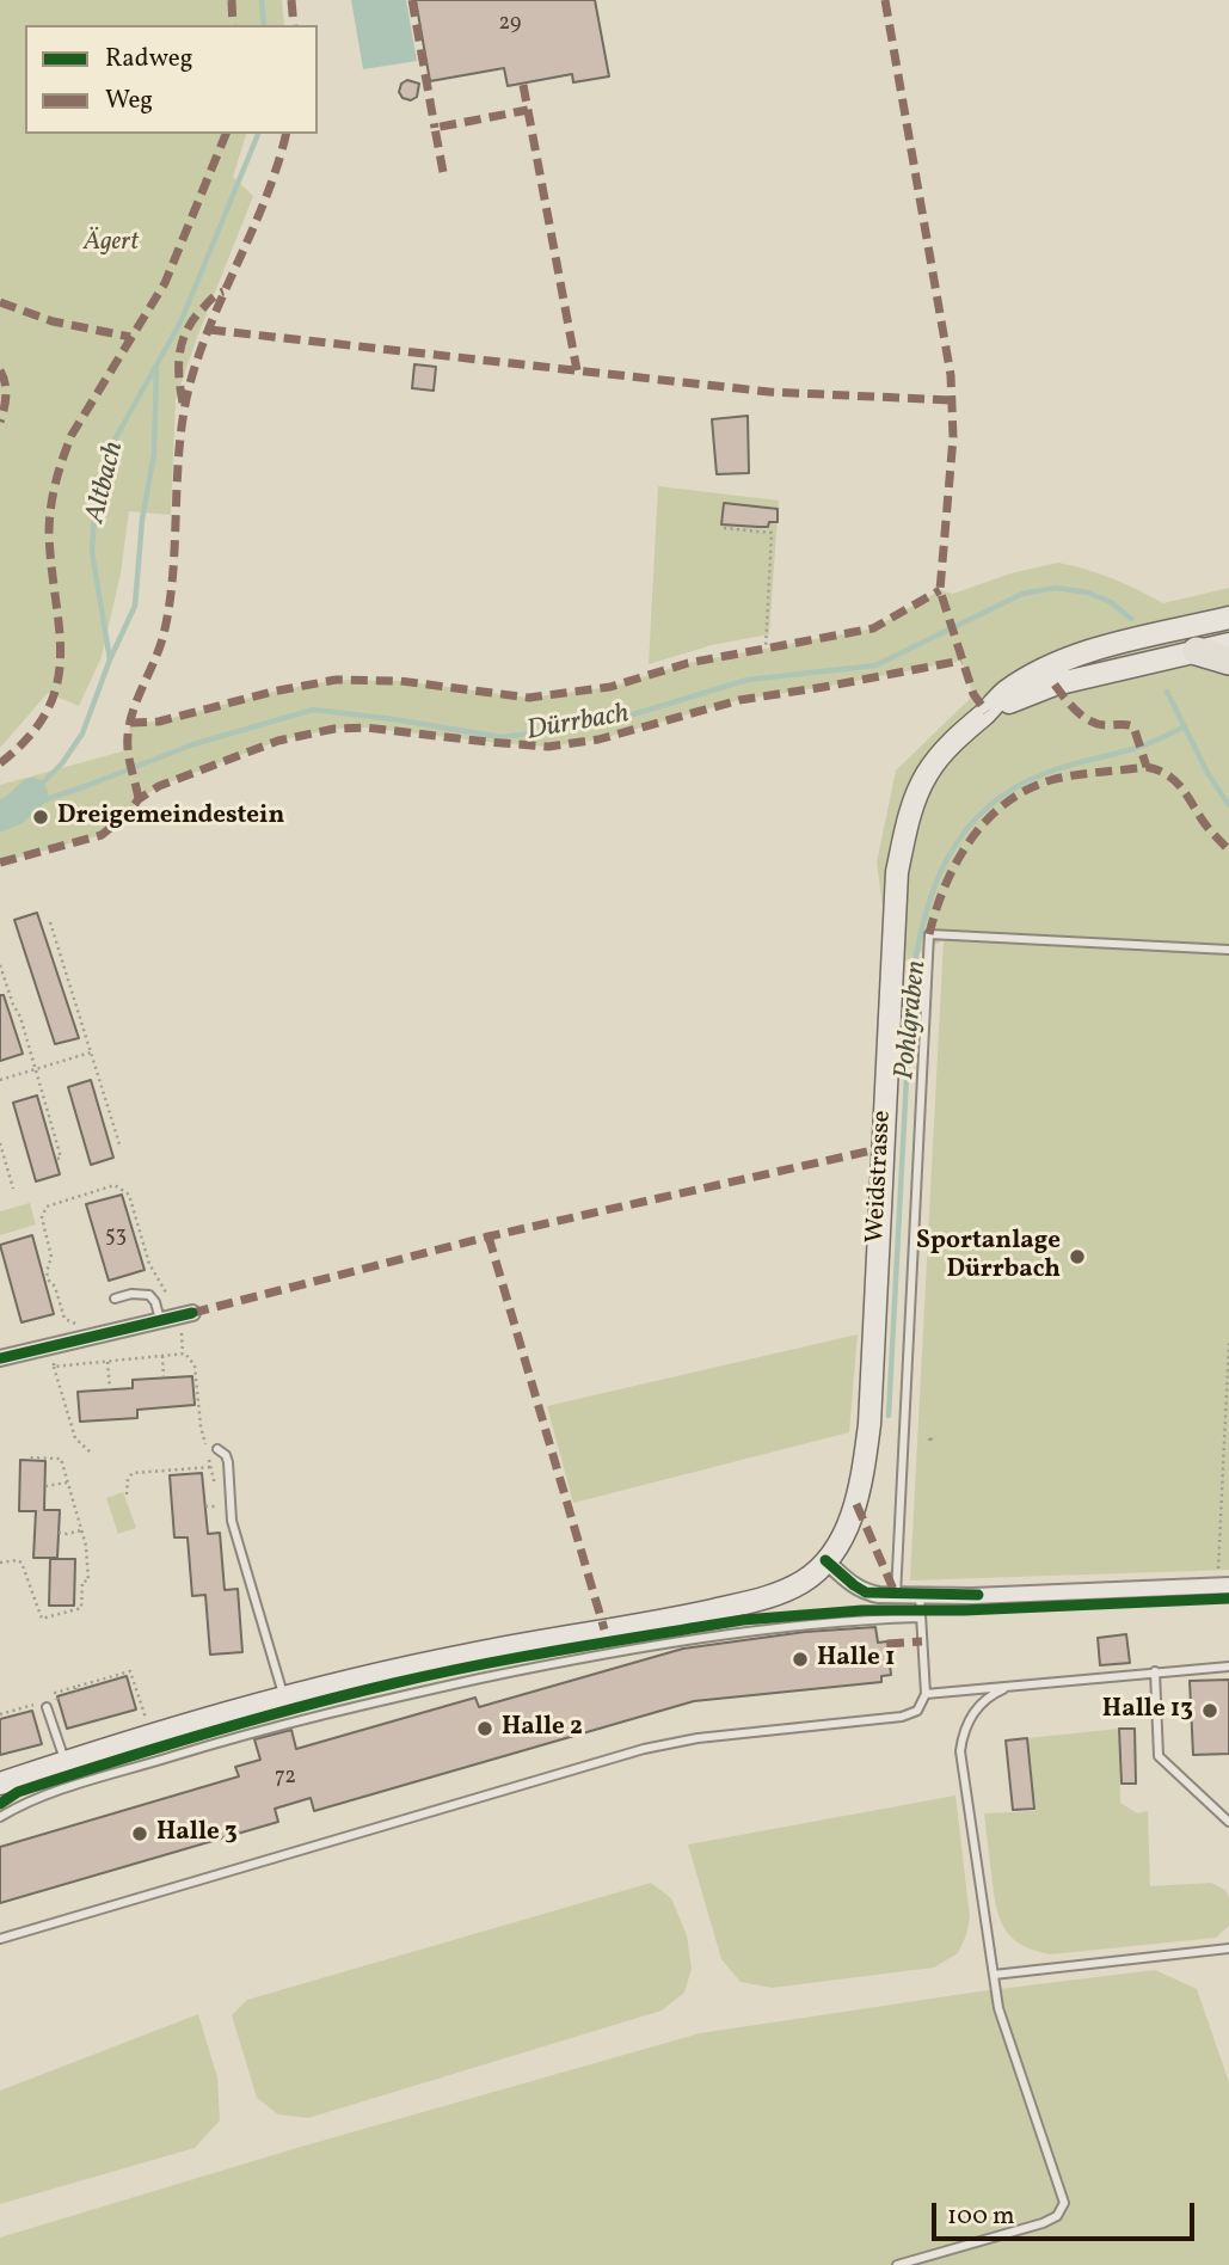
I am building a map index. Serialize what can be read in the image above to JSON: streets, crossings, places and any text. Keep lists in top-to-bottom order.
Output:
{
  "streets": {
    "main road": ["Weidstrasse"]
  },
  "water": ["Altbach", "Dürrbach", "Pohlgraben"],
  "parks": ["Ägert"],
  "places": [
    "Dreigemeindestein",
    "Sportanlage Dürrbach",
    "Halle 1",
    "Halle 13",
    "Halle 2",
    "Halle 3"
  ],
  "house_numbers": ["29", "53", "72"],
  "legend": ["Radweg", "Weg"],
  "scale_bar": "100 m"
}
